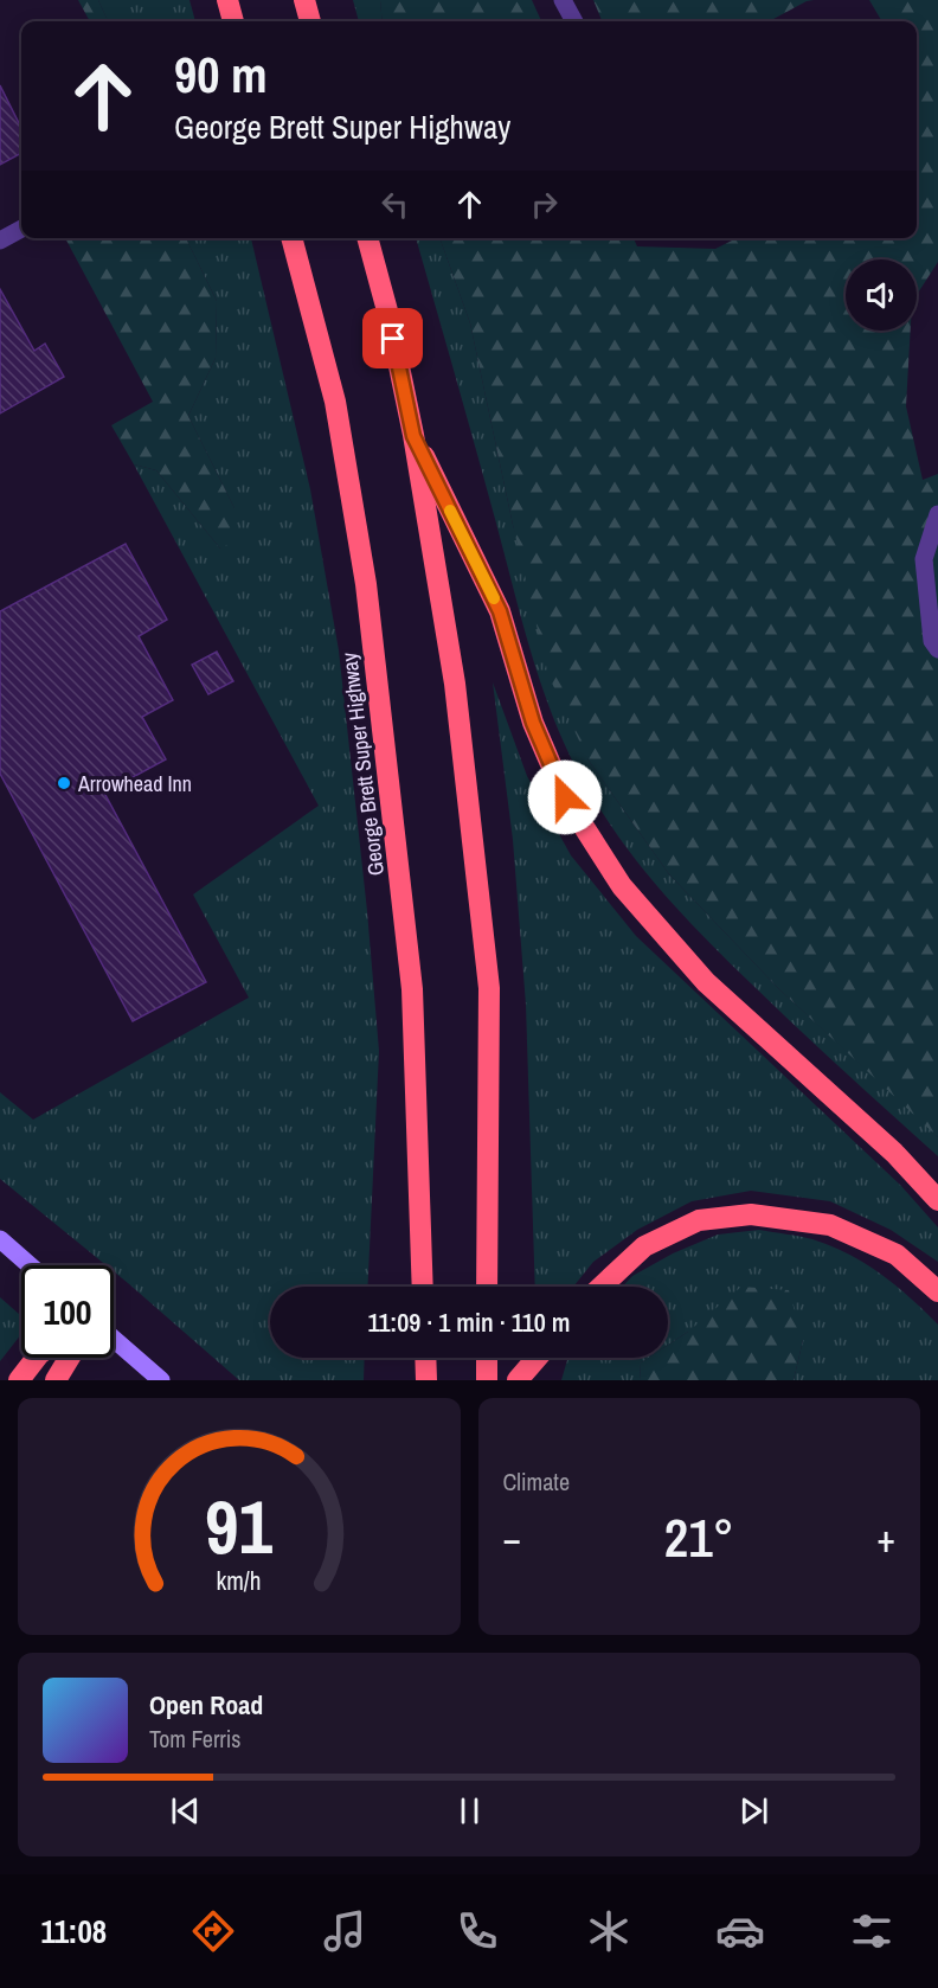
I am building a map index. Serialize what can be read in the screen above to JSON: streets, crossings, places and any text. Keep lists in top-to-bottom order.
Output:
{
  "streets": {
    "highway": ["George Brett Super Highway"]
  },
  "places": ["Arrowhead Inn"],
  "page": {
    "turn": ["90 m", "George Brett Super Highway"],
    "limit": "100",
    "trip": "11:09 · 1 min · 110 m",
    "tile": "Climate",
    "heat": ["−", "21°", "+"],
    "song": ["Open Road", "Tom Ferris"],
    "tabs": "11:08",
    "gauge": ["91", "km/h"]
  }
}
